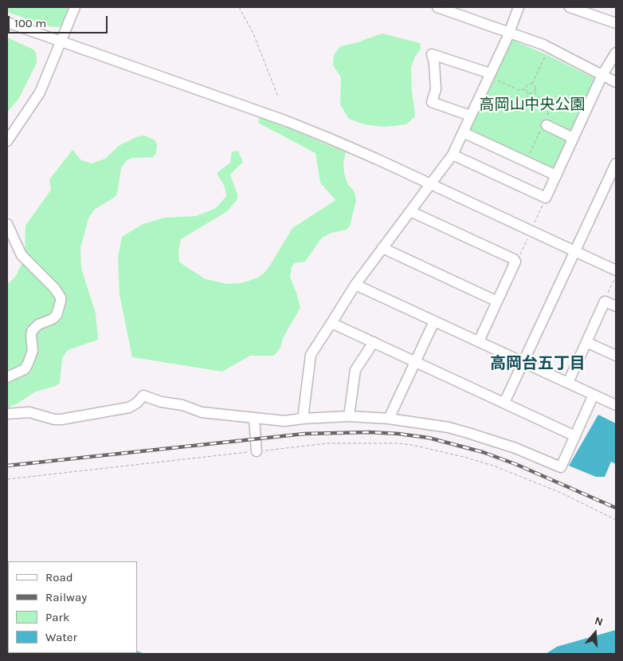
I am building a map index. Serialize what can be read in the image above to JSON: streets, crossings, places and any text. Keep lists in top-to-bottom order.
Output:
{
  "districts": ["高岡台五丁目"],
  "parks": ["高岡山中央公園"],
  "legend": [
    "Road",
    "Railway",
    "Park",
    "Water"
  ],
  "scale_bar": "100 m",
  "north": "top"
}
